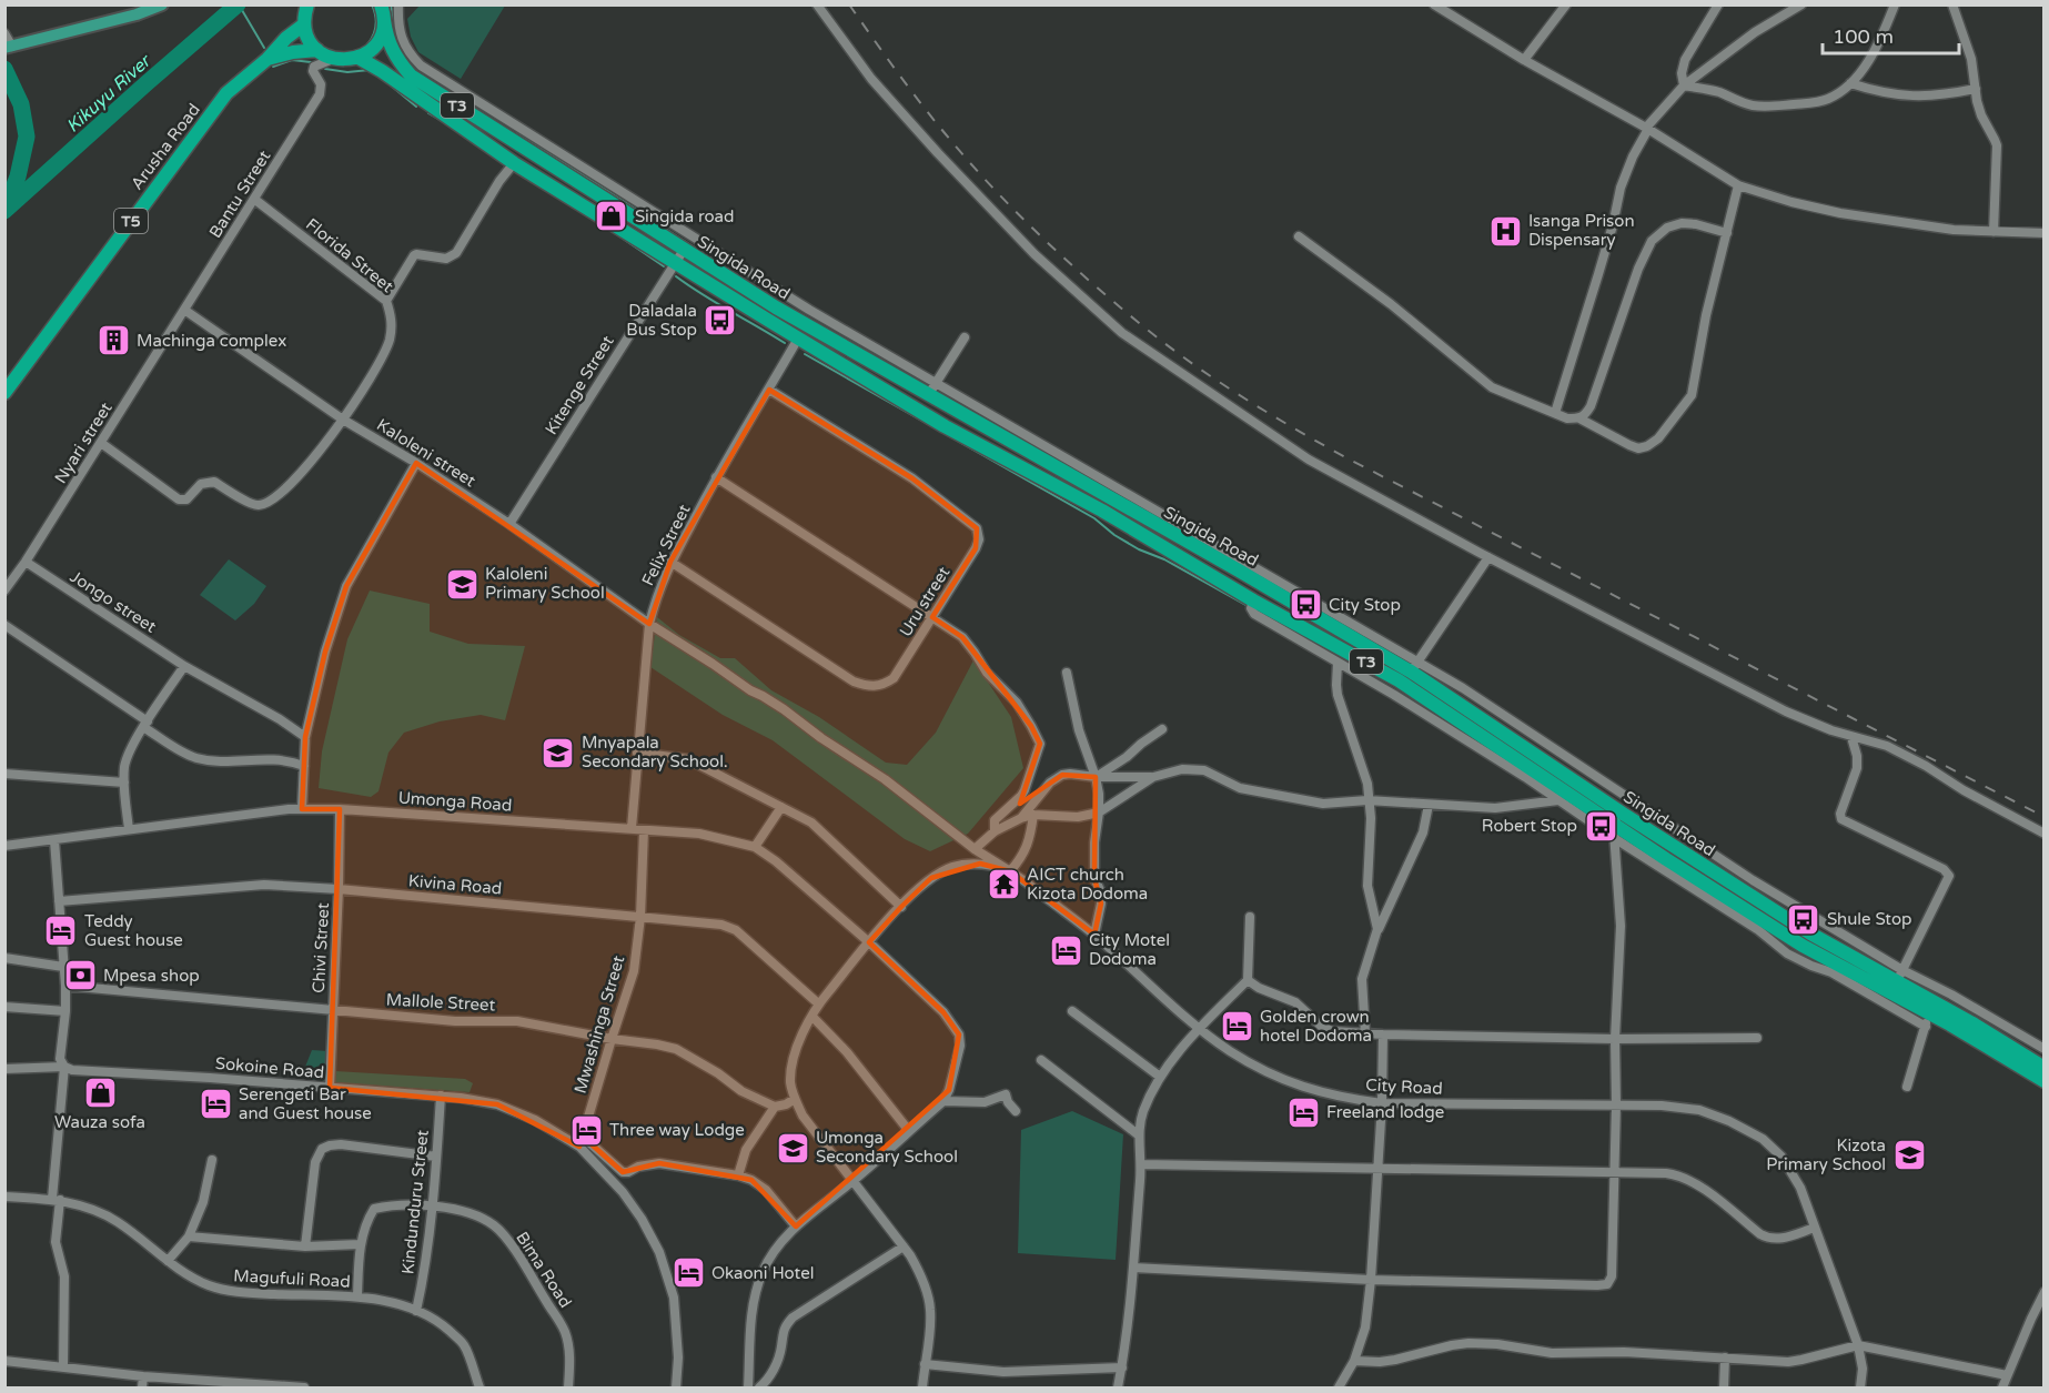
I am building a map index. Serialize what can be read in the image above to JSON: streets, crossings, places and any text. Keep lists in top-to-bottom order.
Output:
{
  "streets": {
    "highway": [
      "T3",
      "Arusha Road",
      "T5",
      "Singida Road"
    ],
    "street": [
      "Bantu Street",
      "Florida Street",
      "Kitenge Street",
      "Nyari street",
      "Kaloleni street",
      "Felix Street",
      "Jongo street",
      "Uru street",
      "Umonga Road",
      "Kivina Road",
      "Chivi Street",
      "Mallole Street",
      "Mwashinga Street",
      "Sokoine Road",
      "City Road",
      "Kindunduru Street",
      "Bima Road",
      "Magufuli Road"
    ]
  },
  "crossings": [
    ["Arusha Road", "T5"],
    ["Bantu Street", "Florida Street"],
    ["Bantu Street", "Nyari street"],
    ["Bantu Street", "Kaloleni street"],
    ["Florida Street", "Nyari street"],
    ["Florida Street", "Kaloleni street"],
    ["Singida Road", "Kitenge Street"],
    ["Singida Road", "Felix Street"],
    ["Kitenge Street", "Kaloleni street"],
    ["Nyari street", "Kaloleni street"],
    ["Nyari street", "Jongo street"],
    ["Kaloleni street", "Felix Street"],
    ["Kaloleni street", "City Road"],
    ["Felix Street", "Uru street"],
    ["Felix Street", "Umonga Road"],
    ["Umonga Road", "Chivi Street"],
    ["Umonga Road", "Mwashinga Street"],
    ["Umonga Road", "City Road"],
    ["Kivina Road", "Chivi Street"],
    ["Kivina Road", "Mwashinga Street"],
    ["Kivina Road", "City Road"],
    ["Chivi Street", "Mallole Street"],
    ["Chivi Street", "Sokoine Road"],
    ["Mallole Street", "Mwashinga Street"],
    ["Mwashinga Street", "Sokoine Road"],
    ["Sokoine Road", "Kindunduru Street"],
    ["Kindunduru Street", "Bima Road"],
    ["Kindunduru Street", "Magufuli Road"],
    ["Bima Road", "Magufuli Road"]
  ],
  "water": ["Kikuyu River"],
  "places": {
    "shop": ["Singida road", "Wauza sofa"],
    "hospital": ["Isanga Prison Dispensary"],
    "bus stop": [
      "Daladala Bus Stop",
      "City Stop",
      "Robert Stop",
      "Shule Stop"
    ],
    "building": ["Machinga complex"],
    "school or university": [
      "Kaloleni Primary School",
      "Mnyapala Secondary School.",
      "Umonga Secondary School",
      "Kizota Primary School"
    ],
    "temple": ["AICT church Kizota Dodoma"],
    "hotel": [
      "Teddy Guest house",
      "City Motel Dodoma",
      "Golden crown hotel Dodoma",
      "Serengeti Bar and Guest house",
      "Freeland lodge",
      "Three way Lodge",
      "Okaoni Hotel"
    ],
    "bank": ["Mpesa shop"]
  },
  "scale_bar": "100 m"
}
